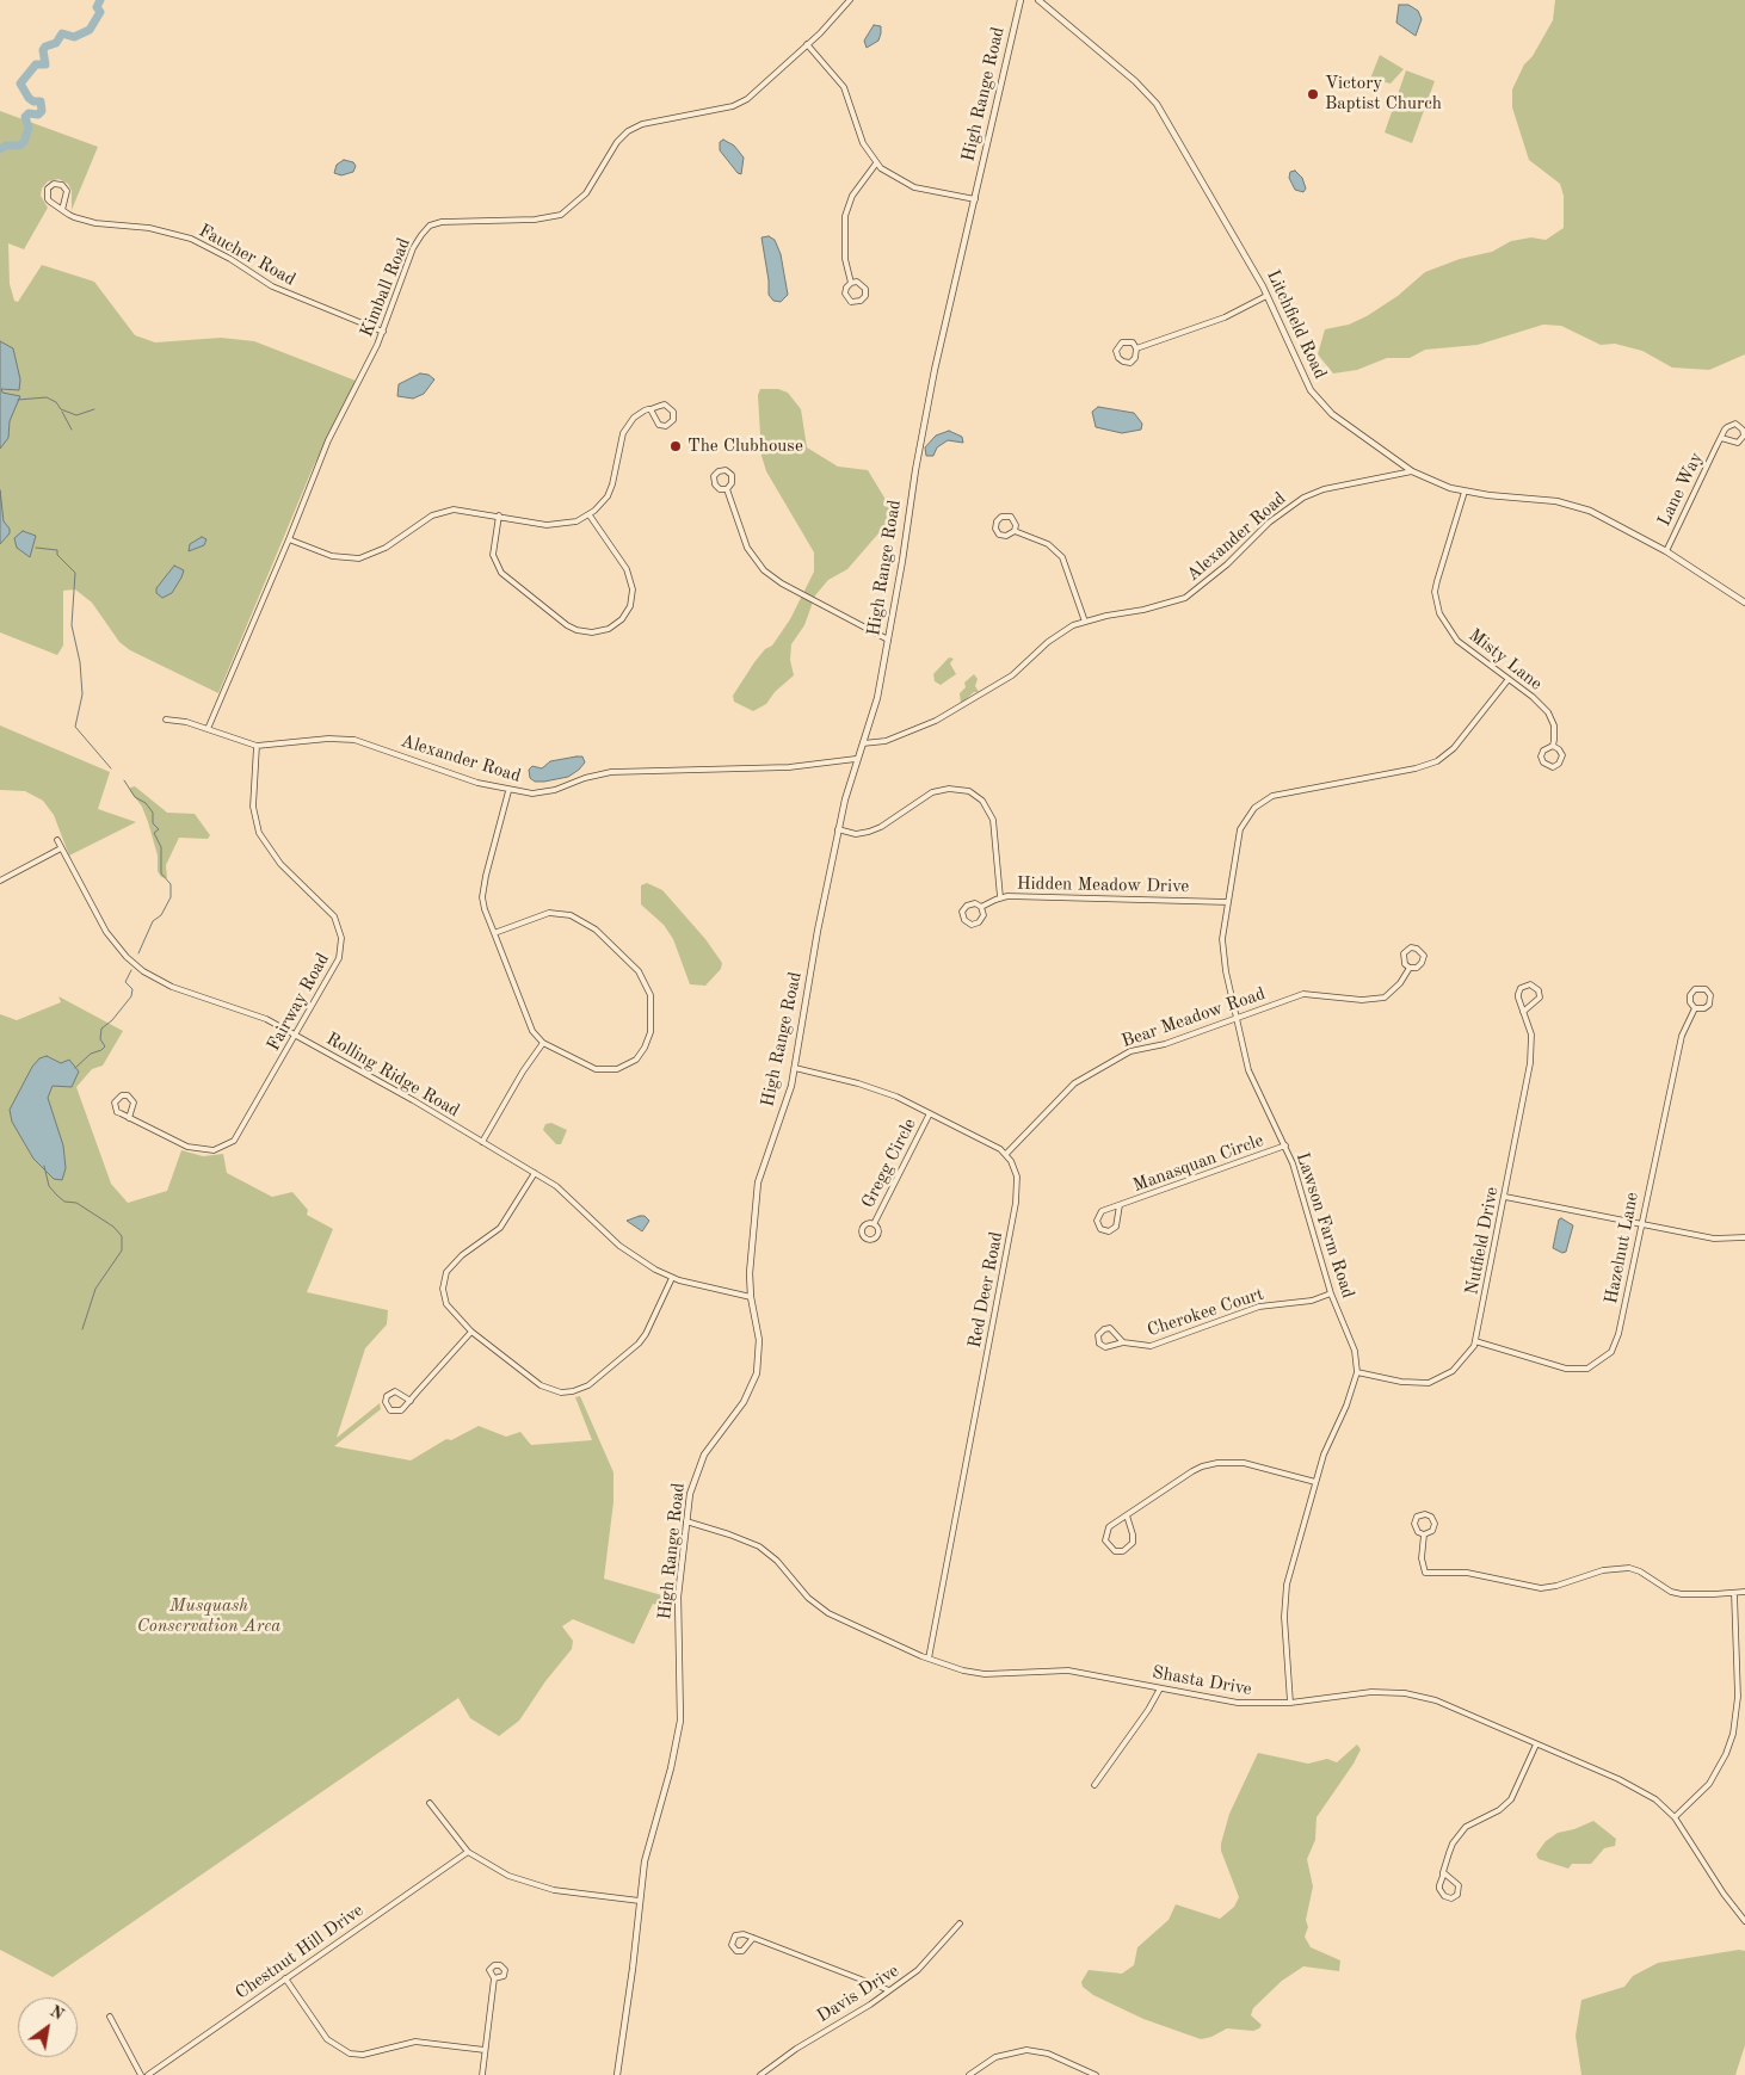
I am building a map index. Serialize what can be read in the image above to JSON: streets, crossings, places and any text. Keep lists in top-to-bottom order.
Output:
{
  "streets": {
    "street": [
      "High Range Road",
      "Faucher Road",
      "Kimball Road",
      "Litchfield Road",
      "Lane Way",
      "Alexander Road",
      "Misty Lane",
      "Hidden Meadow Drive",
      "Fairway Road",
      "Bear Meadow Road",
      "Rolling Ridge Road",
      "Gregg Circle",
      "Manasquan Circle",
      "Lawson Farm Road",
      "Nutfield Drive",
      "Hazelnut Lane",
      "Red Deer Road",
      "Cherokee Court",
      "Shasta Drive",
      "Chestnut Hill Drive",
      "Davis Drive"
    ]
  },
  "crossings": [
    ["High Range Road", "Alexander Road"],
    ["High Range Road", "Rolling Ridge Road"],
    ["High Range Road", "Shasta Drive"],
    ["Faucher Road", "Kimball Road"],
    ["Kimball Road", "Alexander Road"],
    ["Litchfield Road", "Lane Way"],
    ["Litchfield Road", "Alexander Road"],
    ["Litchfield Road", "Misty Lane"],
    ["Alexander Road", "Fairway Road"],
    ["Misty Lane", "Lawson Farm Road"],
    ["Hidden Meadow Drive", "Lawson Farm Road"],
    ["Fairway Road", "Rolling Ridge Road"],
    ["Bear Meadow Road", "Lawson Farm Road"],
    ["Bear Meadow Road", "Red Deer Road"],
    ["Manasquan Circle", "Lawson Farm Road"],
    ["Lawson Farm Road", "Nutfield Drive"],
    ["Lawson Farm Road", "Cherokee Court"],
    ["Nutfield Drive", "Hazelnut Lane"],
    ["Red Deer Road", "Shasta Drive"]
  ],
  "parks": ["Musquash Conservation Area"],
  "places": ["Victory Baptist Church", "The Clubhouse"],
  "north": "top right"
}
